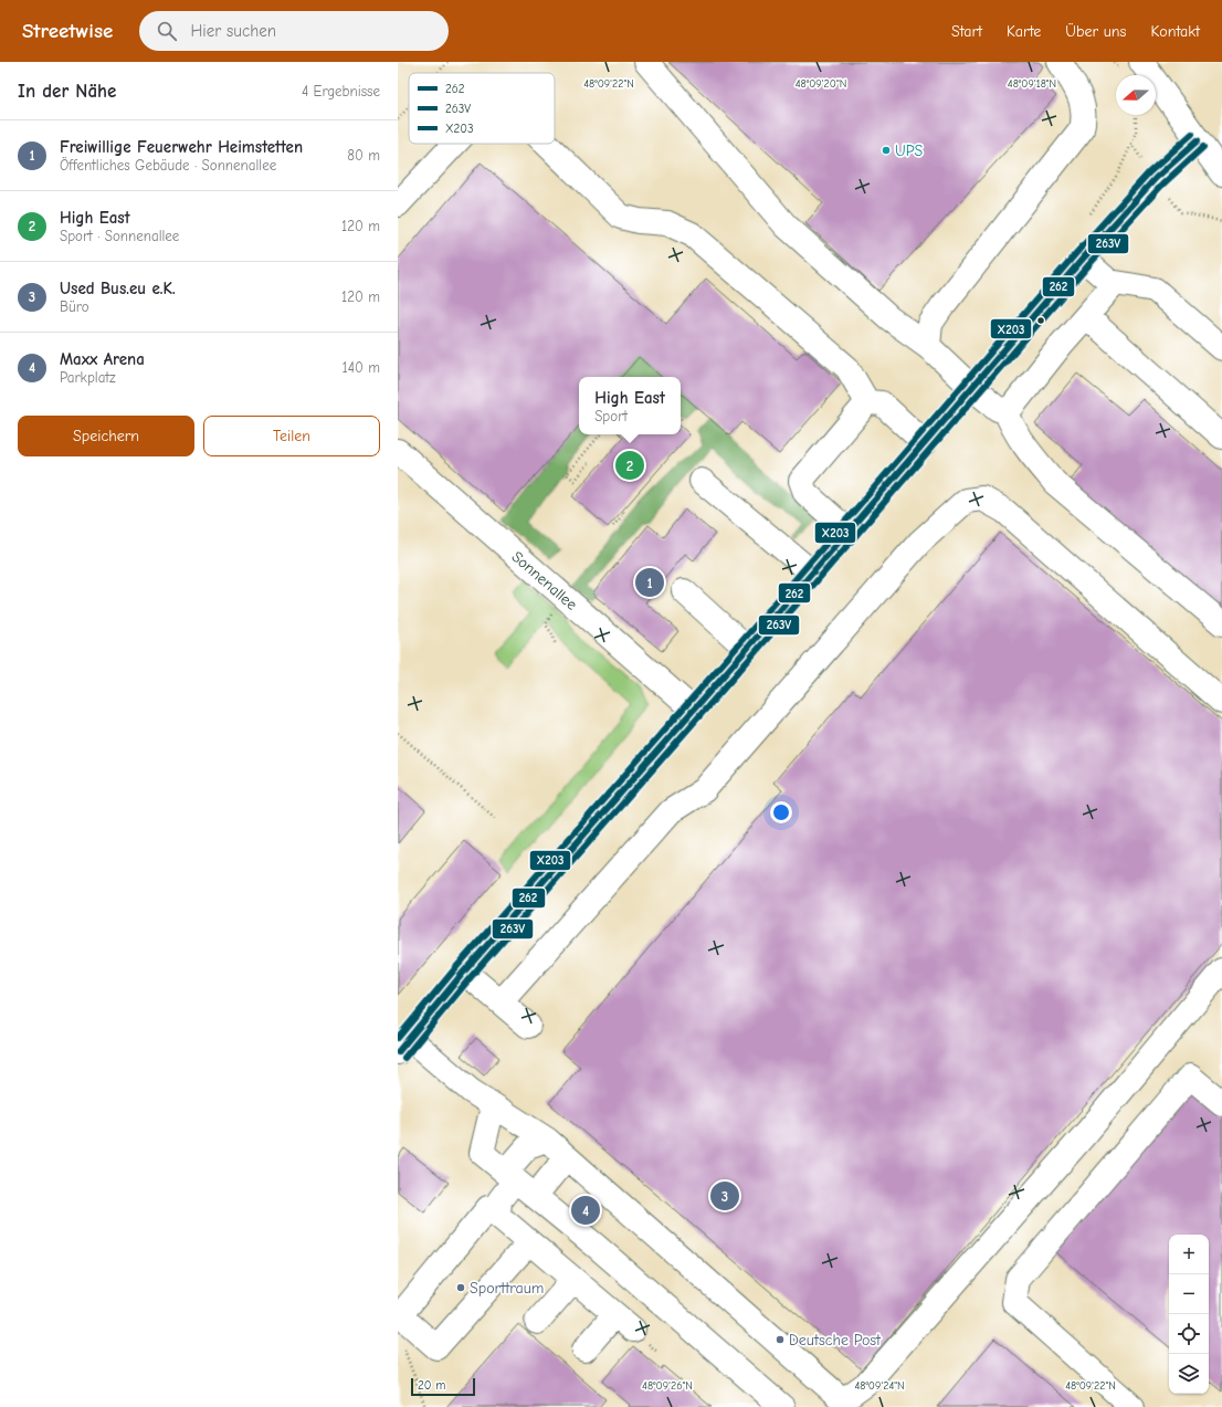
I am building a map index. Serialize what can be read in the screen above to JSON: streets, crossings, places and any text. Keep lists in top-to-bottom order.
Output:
{
  "streets": {
    "street": ["Sonnenallee"]
  },
  "places": ["UPS", "Sporttraum", "Deutsche Post"],
  "lines": ["transit line X203", "transit line 262", "transit line 263V"],
  "legend": ["262", "263V", "X203"],
  "scale_bar": "20 m",
  "north": "left",
  "page": {
    "header": "Streetwise",
    "search": "Hier suchen",
    "nav": [
      "Start",
      "Karte",
      "Über uns",
      "Kontakt"
    ],
    "heading": ["In der Nähe", "4 Ergebnisse"],
    "list": [
      {
        "mark": "1",
        "name": "Freiwillige Feuerwehr Heimstetten",
        "note": "Öffentliches Gebäude · Sonnenallee",
        "value": "80 m"
      },
      {
        "mark": "2",
        "name": "High East",
        "note": "Sport · Sonnenallee",
        "value": "120 m"
      },
      {
        "mark": "3",
        "name": "Used Bus.eu e.K.",
        "note": "Büro",
        "value": "120 m"
      },
      {
        "mark": "4",
        "name": "Maxx Arena",
        "note": "Parkplatz",
        "value": "140 m"
      }
    ],
    "popup": ["High East", "Sport"],
    "buttons": ["Speichern", "Teilen"],
    "pins": [
      "2",
      "1",
      "3",
      "4"
    ],
    "map_buttons": ["+", "−"],
    "scale": "20 m"
  },
  "coordinates": [
    "48°09'22\"N",
    "48°09'20\"N",
    "48°09'18\"N",
    "48°09'26\"N",
    "48°09'24\"N"
  ]
}
